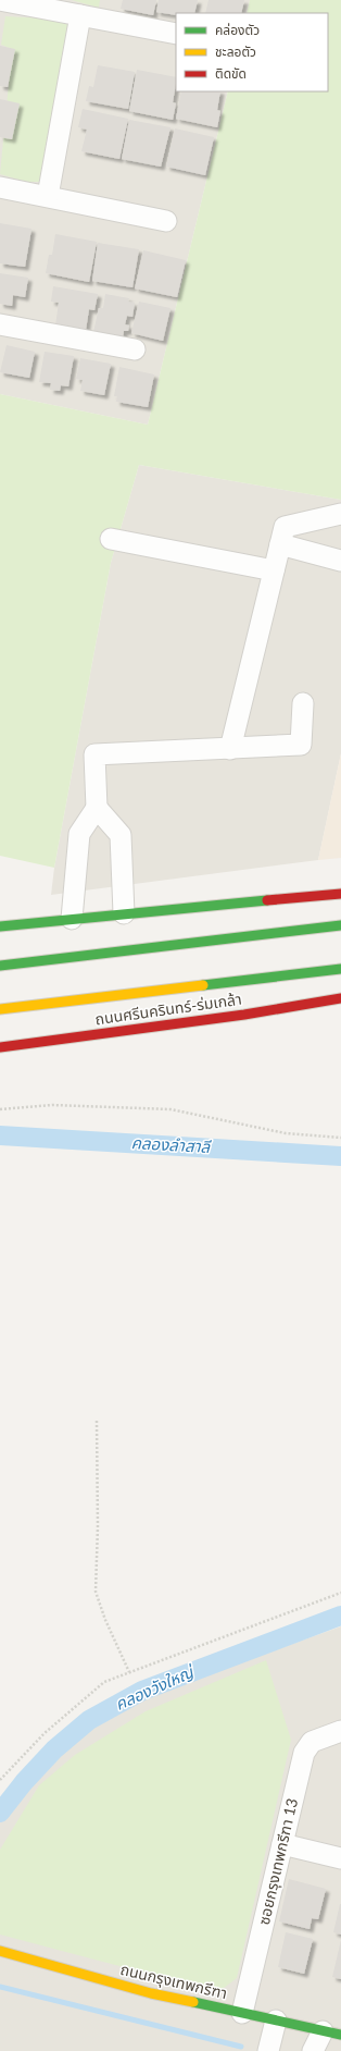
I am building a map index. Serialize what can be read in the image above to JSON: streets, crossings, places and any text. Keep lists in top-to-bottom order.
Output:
{
  "streets": {
    "main road": ["ถนนศรีนครินทร์-ร่มเกล้า", "ถนนกรุงเทพกรีฑา"],
    "street": ["ซอยกรุงเทพกรีฑา 13"]
  },
  "crossings": [
    ["ซอยกรุงเทพกรีฑา 13", "ถนนกรุงเทพกรีฑา"]
  ],
  "water": ["คลองลำสาลี", "คลองวังใหญ่"],
  "legend": ["คล่องตัว", "ชะลอตัว", "ติดขัด"]
}
